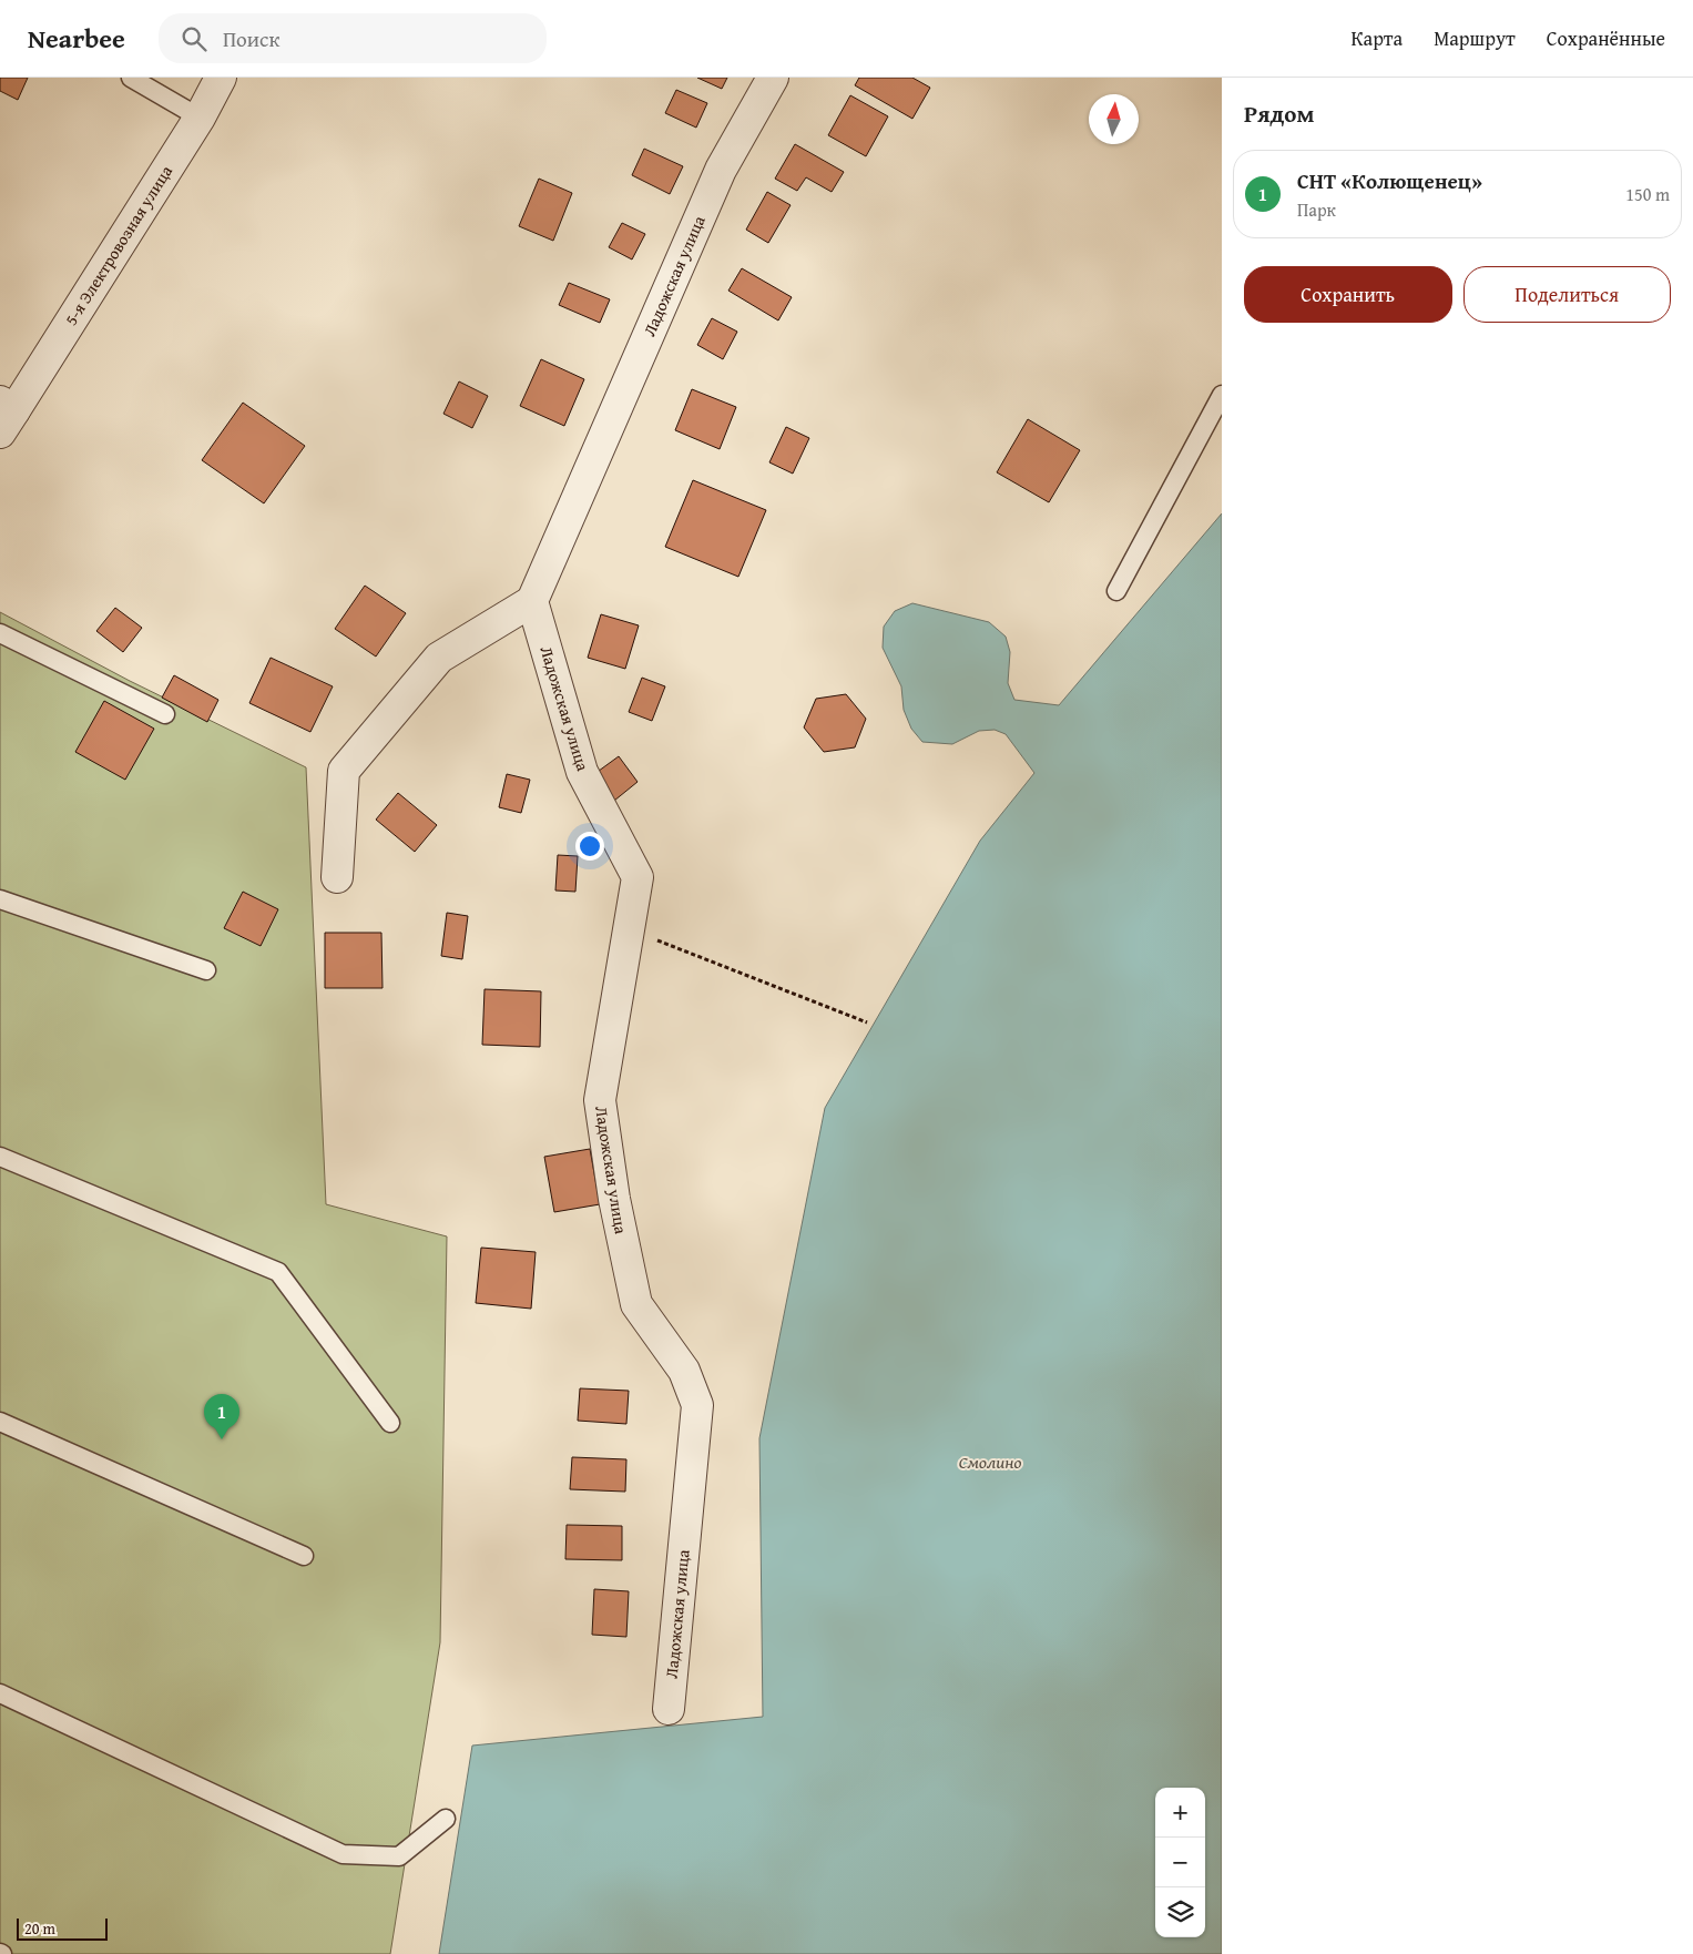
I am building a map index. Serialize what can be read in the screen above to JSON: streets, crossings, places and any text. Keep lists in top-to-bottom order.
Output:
{
  "streets": {
    "street": ["5-я Электровозная улица", "Ладожская улица"]
  },
  "water": ["Смолино"],
  "scale_bar": "20 m",
  "north": "top",
  "page": {
    "header": "Nearbee",
    "search": "Поиск",
    "nav": ["Карта", "Маршрут", "Сохранённые"],
    "heading": "Рядом",
    "list": [
      {
        "mark": "1",
        "name": "СНТ «Колющенец»",
        "note": "Парк",
        "value": "150 m"
      }
    ],
    "buttons": ["Сохранить", "Поделиться"],
    "pins": "1",
    "map_buttons": ["+", "−"],
    "scale": "20 m"
  }
}
